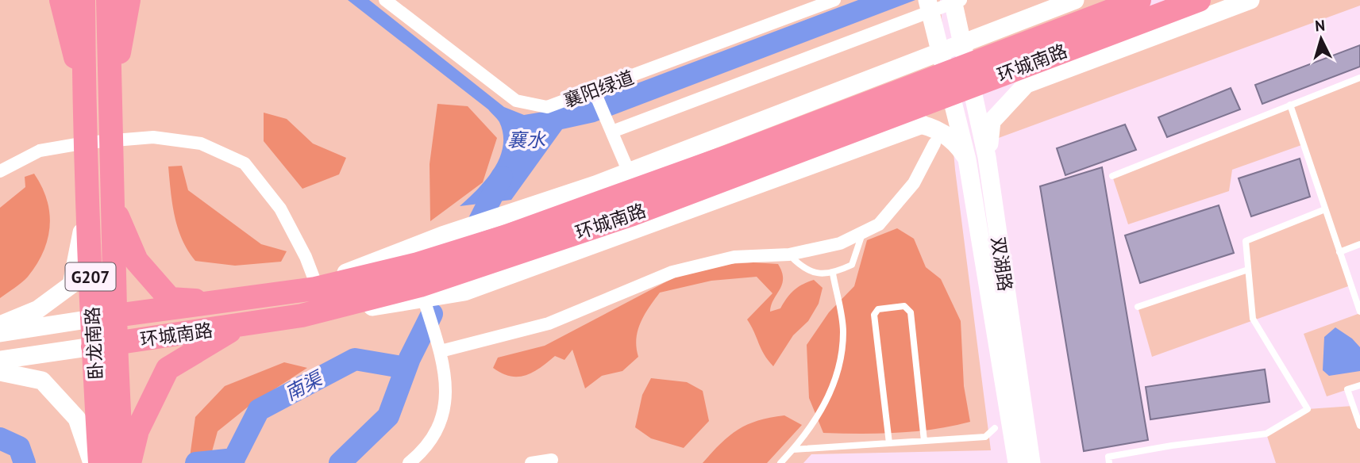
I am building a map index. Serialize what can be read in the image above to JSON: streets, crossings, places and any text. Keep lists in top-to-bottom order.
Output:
{
  "streets": {
    "highway": ["环城南路", "G207", "卧龙南路"],
    "street": ["襄阳绿道", "双湖路"]
  },
  "crossings": [
    ["环城南路", "双湖路"],
    ["环城南路", "卧龙南路"],
    ["G207", "卧龙南路"]
  ],
  "water": ["襄水", "南渠"],
  "north": "top"
}
